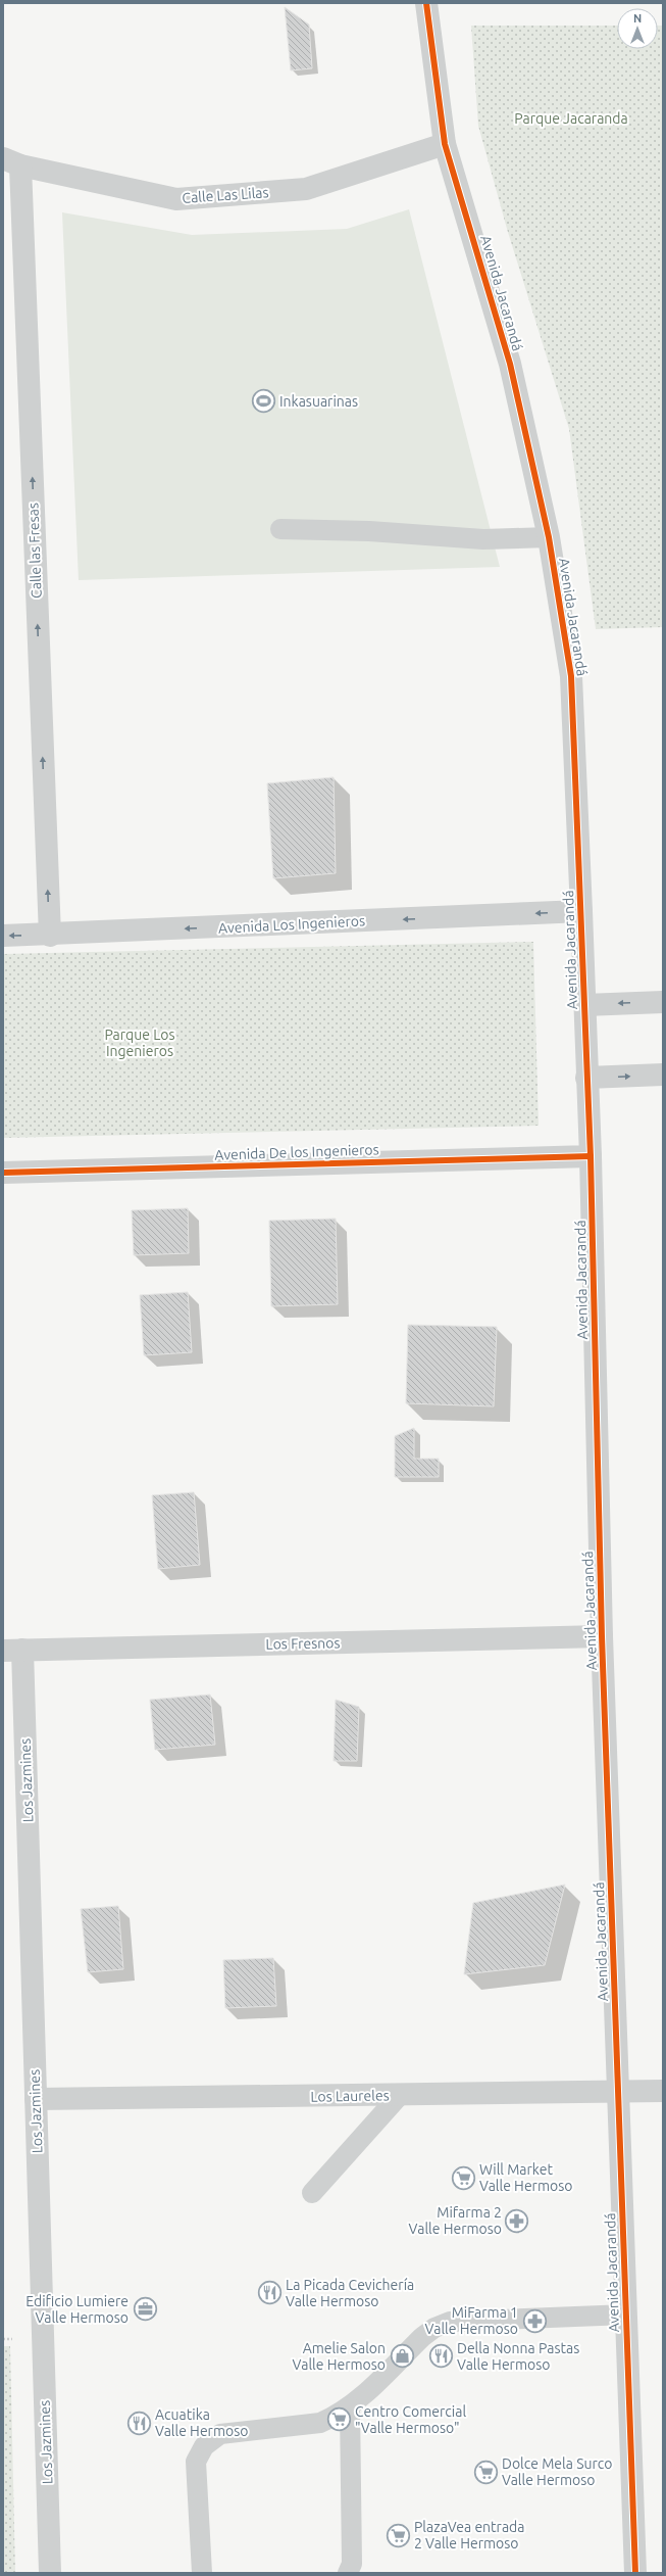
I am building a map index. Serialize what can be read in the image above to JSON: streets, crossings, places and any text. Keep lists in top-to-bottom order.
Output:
{
  "streets": {
    "street": [
      "Calle Las Lilas",
      "Avenida Jacarandá",
      "Calle las Fresas",
      "Avenida Los Ingenieros",
      "Avenida De los Ingenieros",
      "Los Fresnos",
      "Los Jazmines",
      "Los Laureles"
    ]
  },
  "crossings": [
    ["Calle Las Lilas", "Avenida Jacarandá"],
    ["Calle Las Lilas", "Calle las Fresas"],
    ["Avenida Jacarandá", "Avenida Los Ingenieros"],
    ["Avenida Jacarandá", "Avenida De los Ingenieros"],
    ["Avenida Jacarandá", "Los Fresnos"],
    ["Avenida Jacarandá", "Los Laureles"],
    ["Calle las Fresas", "Avenida Los Ingenieros"],
    ["Los Fresnos", "Los Jazmines"],
    ["Los Jazmines", "Los Laureles"]
  ],
  "one_way": ["Calle las Fresas", "Avenida Los Ingenieros"],
  "parks": ["Parque Jacaranda", "Parque Los Ingenieros"],
  "places": {
    "sports": ["Inkasuarinas"],
    "supermarket": [
      "Will Market Valle Hermoso",
      "Centro Comercial \"Valle Hermoso\"",
      "Dolce Mela Surco Valle Hermoso",
      "PlazaVea entrada 2 Valle Hermoso"
    ],
    "pharmacy": ["Mifarma 2 Valle Hermoso", "MiFarma 1 Valle Hermoso"],
    "restaurant": ["La Picada Cevichería Valle Hermoso", "Della Nonna Pastas Valle Hermoso", "Acuatika Valle Hermoso"],
    "office": ["Edificio Lumiere Valle Hermoso"],
    "shop": ["Amelie Salon Valle Hermoso"]
  },
  "north": "top"
}
